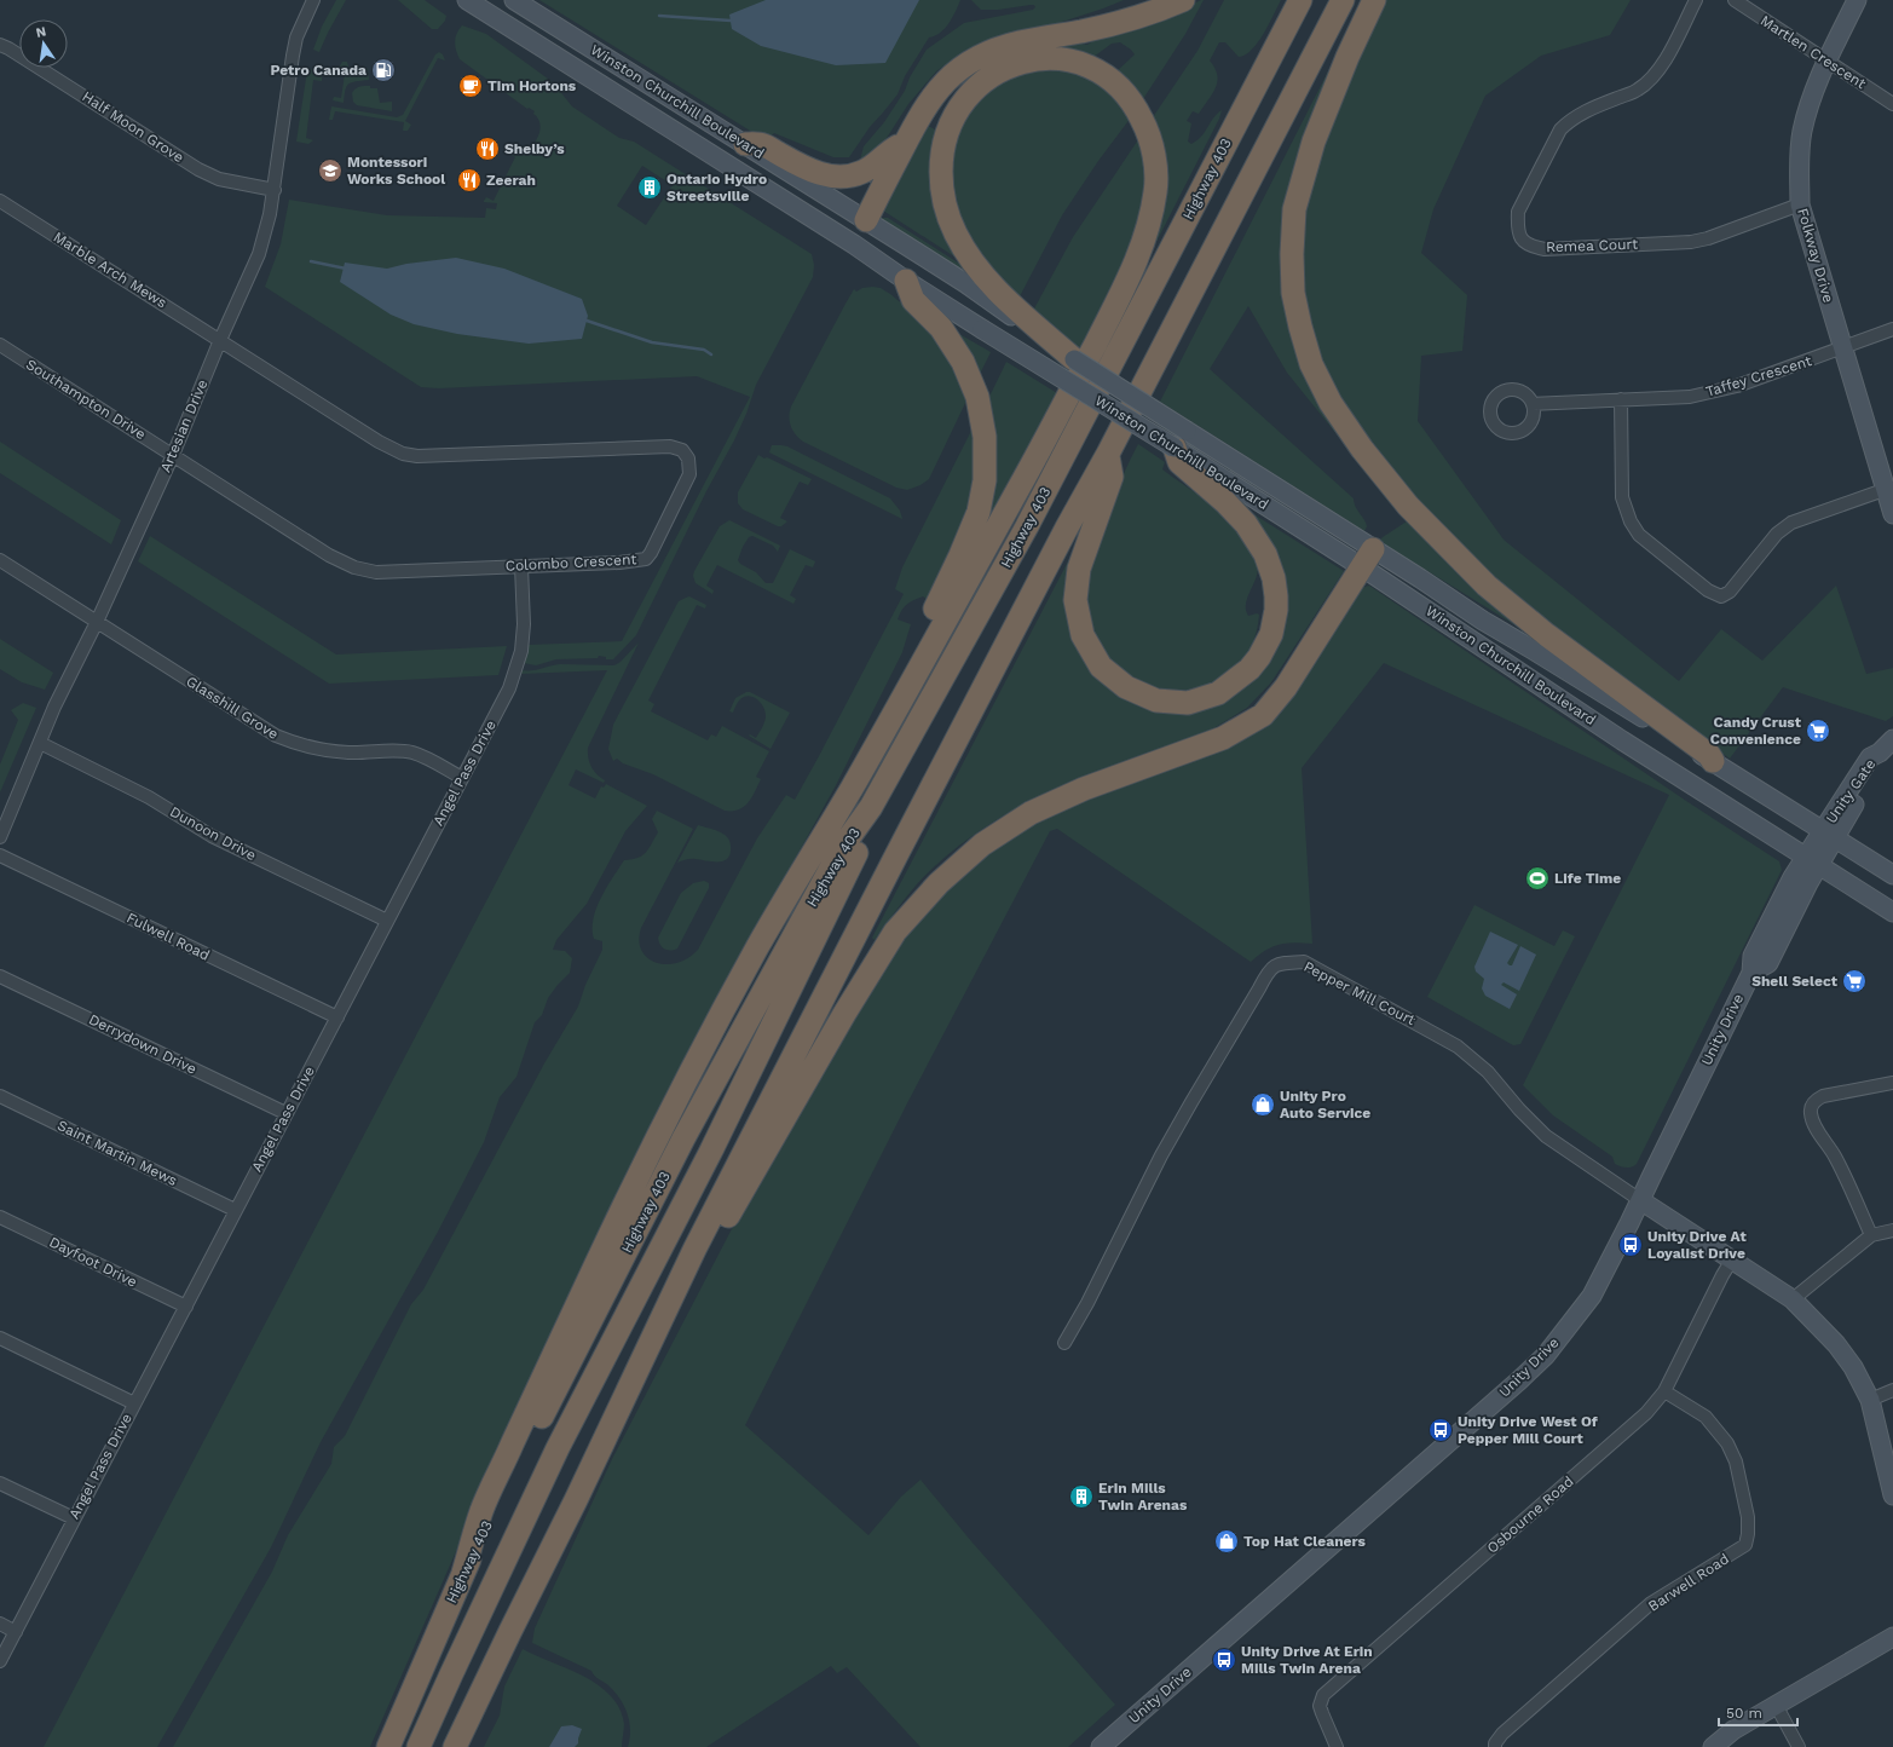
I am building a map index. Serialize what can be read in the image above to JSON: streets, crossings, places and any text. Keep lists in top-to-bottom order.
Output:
{
  "streets": {
    "highway": ["Highway 403"],
    "main road": [
      "Winston Churchill Boulevard",
      "Folkway Drive",
      "Unity Gate",
      "Unity Drive"
    ],
    "street": [
      "Martlen Crescent",
      "Half Moon Grove",
      "Remea Court",
      "Marble Arch Mews",
      "Taffey Crescent",
      "Southampton Drive",
      "Artesian Drive",
      "Colombo Crescent",
      "Glasshill Grove",
      "Angel Pass Drive",
      "Dunoon Drive",
      "Fulwell Road",
      "Pepper Mill Court",
      "Derrydown Drive",
      "Saint Martin Mews",
      "Dayfoot Drive",
      "Osbourne Road",
      "Barwell Road"
    ]
  },
  "crossings": [
    ["Martlen Crescent", "Folkway Drive"],
    ["Winston Churchill Boulevard", "Unity Gate"],
    ["Winston Churchill Boulevard", "Unity Drive"],
    ["Half Moon Grove", "Artesian Drive"],
    ["Remea Court", "Folkway Drive"],
    ["Folkway Drive", "Taffey Crescent"],
    ["Marble Arch Mews", "Artesian Drive"],
    ["Marble Arch Mews", "Colombo Crescent"],
    ["Southampton Drive", "Artesian Drive"],
    ["Southampton Drive", "Colombo Crescent"],
    ["Artesian Drive", "Colombo Crescent"],
    ["Artesian Drive", "Glasshill Grove"],
    ["Artesian Drive", "Dunoon Drive"],
    ["Colombo Crescent", "Angel Pass Drive"],
    ["Glasshill Grove", "Angel Pass Drive"],
    ["Angel Pass Drive", "Dunoon Drive"],
    ["Angel Pass Drive", "Fulwell Road"],
    ["Angel Pass Drive", "Derrydown Drive"],
    ["Angel Pass Drive", "Saint Martin Mews"],
    ["Angel Pass Drive", "Dayfoot Drive"],
    ["Unity Gate", "Unity Drive"],
    ["Pepper Mill Court", "Unity Drive"],
    ["Osbourne Road", "Barwell Road"]
  ],
  "places": {
    "fuel station": ["Petro Canada"],
    "cafe": ["Tim Hortons"],
    "restaurant": ["Shelby’s", "Zeerah"],
    "school or university": ["Montessori Works School"],
    "building": ["Ontario Hydro Streetsville", "Erin Mills Twin Arenas"],
    "supermarket": ["Candy Crust Convenience", "Shell Select"],
    "sports": ["Life Time"],
    "shop": ["Unity Pro Auto Service", "Top Hat Cleaners"],
    "bus stop": ["Unity Drive At Loyalist Drive", "Unity Drive West Of Pepper Mill Court", "Unity Drive At Erin Mills Twin Arena"]
  },
  "scale_bar": "50 m",
  "north": "top"
}
